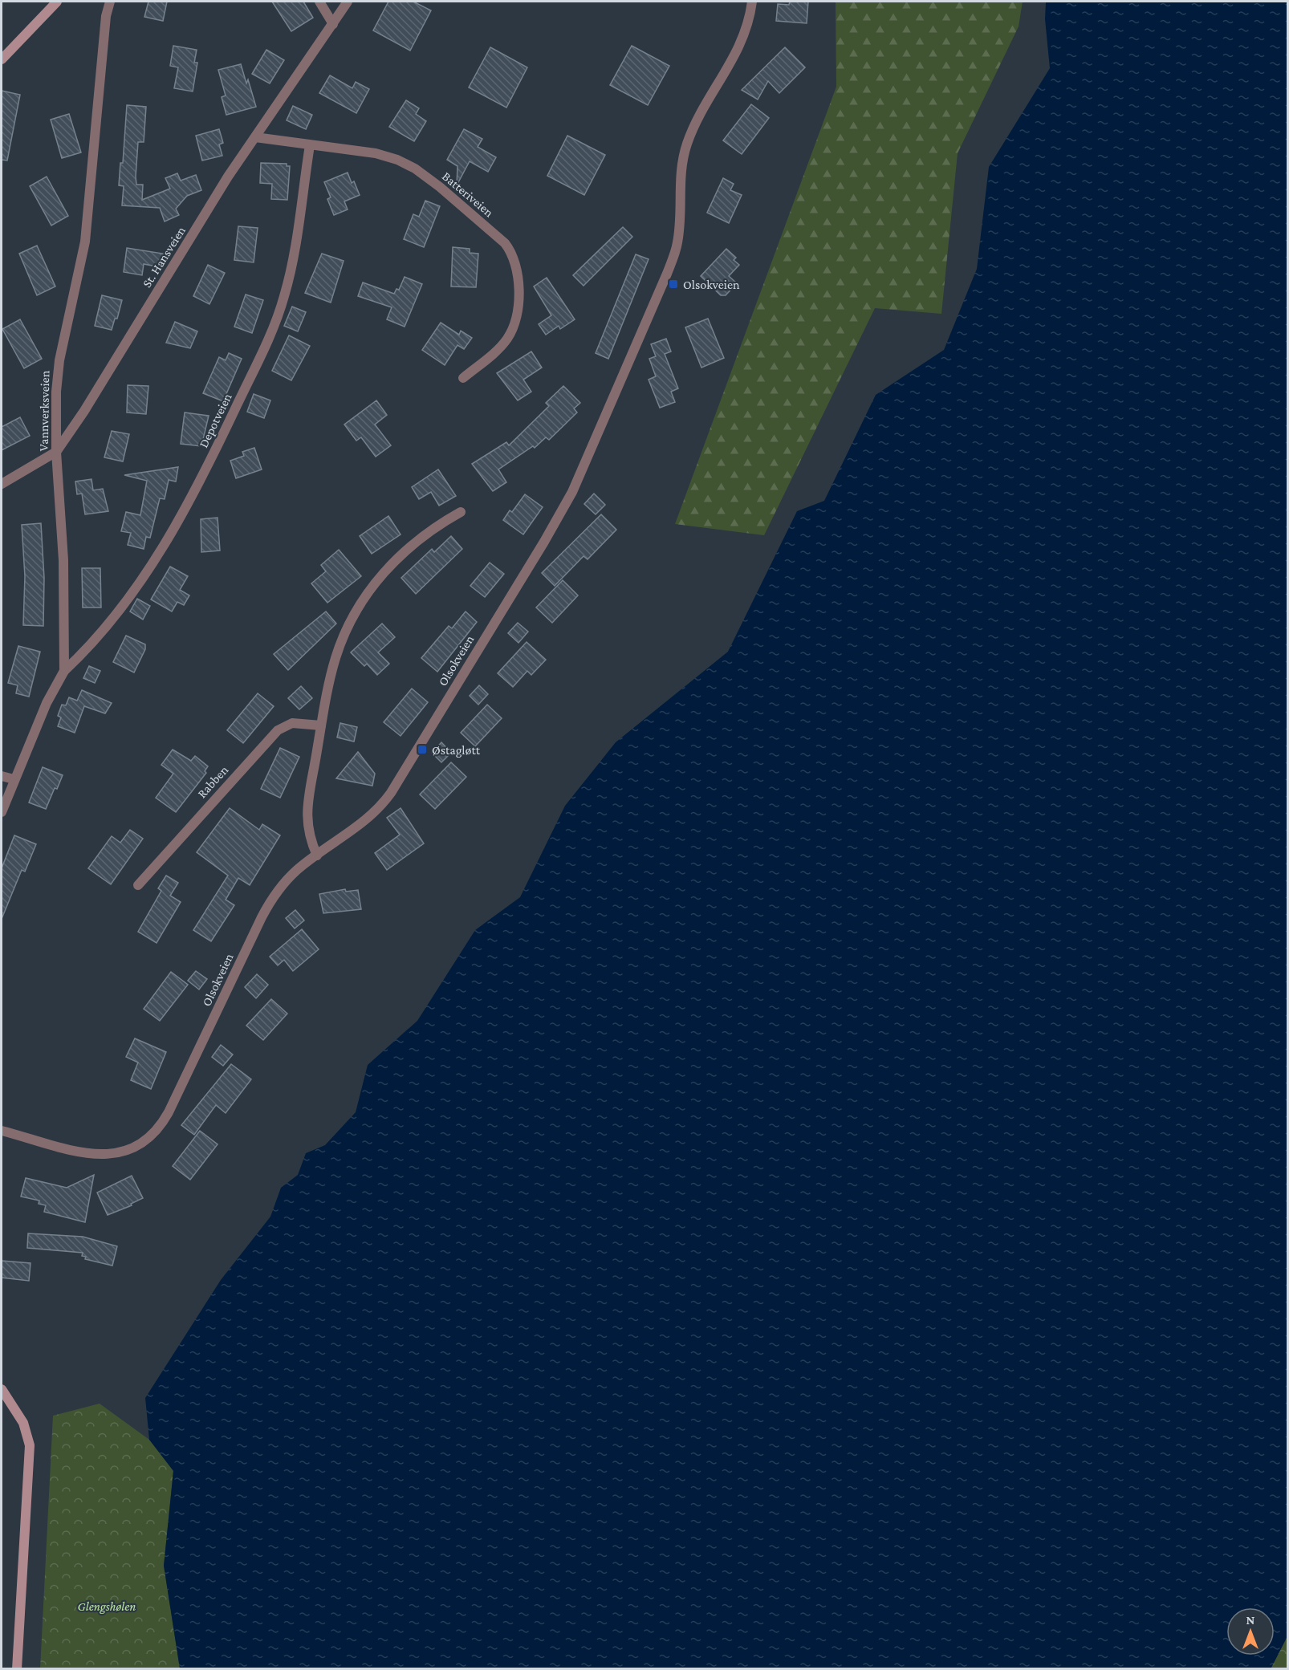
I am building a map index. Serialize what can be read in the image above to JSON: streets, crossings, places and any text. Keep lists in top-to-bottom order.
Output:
{
  "streets": {
    "street": [
      "Batteriveien",
      "St. Hansveien",
      "Vannverksveien",
      "Depotveien",
      "Olsokveien",
      "Rabben"
    ]
  },
  "crossings": [
    ["Batteriveien", "St. Hansveien"],
    ["Batteriveien", "Depotveien"],
    ["St. Hansveien", "Vannverksveien"],
    ["Vannverksveien", "Depotveien"]
  ],
  "parks": ["Glengshølen"],
  "places": {
    "transit": ["Olsokveien", "Østagløtt"]
  },
  "north": "top"
}
